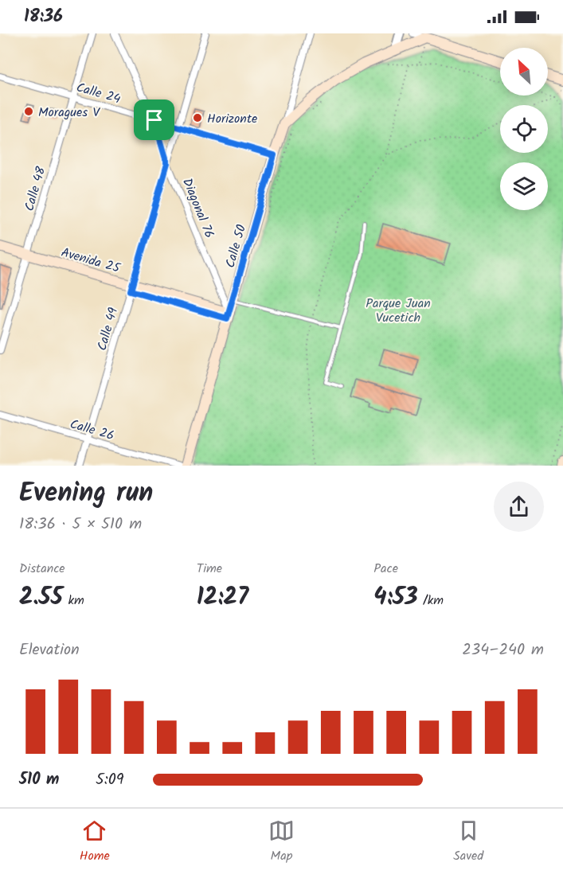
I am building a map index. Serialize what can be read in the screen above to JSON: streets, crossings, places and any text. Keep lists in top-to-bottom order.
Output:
{
  "streets": {
    "main road": ["Calle 50", "Avenida 25"],
    "street": [
      "Calle 24",
      "Calle 48",
      "Diagonal 76",
      "Calle 49",
      "Calle 26"
    ]
  },
  "crossings": [
    ["Calle 24", "Calle 48"],
    ["Calle 24", "Diagonal 76"],
    ["Calle 24", "Calle 50"],
    ["Calle 24", "Calle 49"],
    ["Calle 48", "Avenida 25"],
    ["Diagonal 76", "Calle 50"],
    ["Diagonal 76", "Calle 49"],
    ["Calle 50", "Avenida 25"],
    ["Avenida 25", "Calle 49"],
    ["Calle 49", "Calle 26"]
  ],
  "parks": ["Parque Juan Vucetich"],
  "places": ["Moragues V", "Horizonte"],
  "north": "top left",
  "page": {
    "status": "18:36",
    "heading": ["Evening run", "18:36 · 5 × 510 m"],
    "stats": [
      ["Distance", "2.55 km"],
      ["Time", "12:27"],
      ["Pace", "4:53 /km"]
    ],
    "chart": ["Elevation", "234–240 m"],
    "list": [
      {
        "name": "510 m",
        "note": "5:09"
      }
    ],
    "tabs": ["Home", "Map", "Saved"]
  }
}
